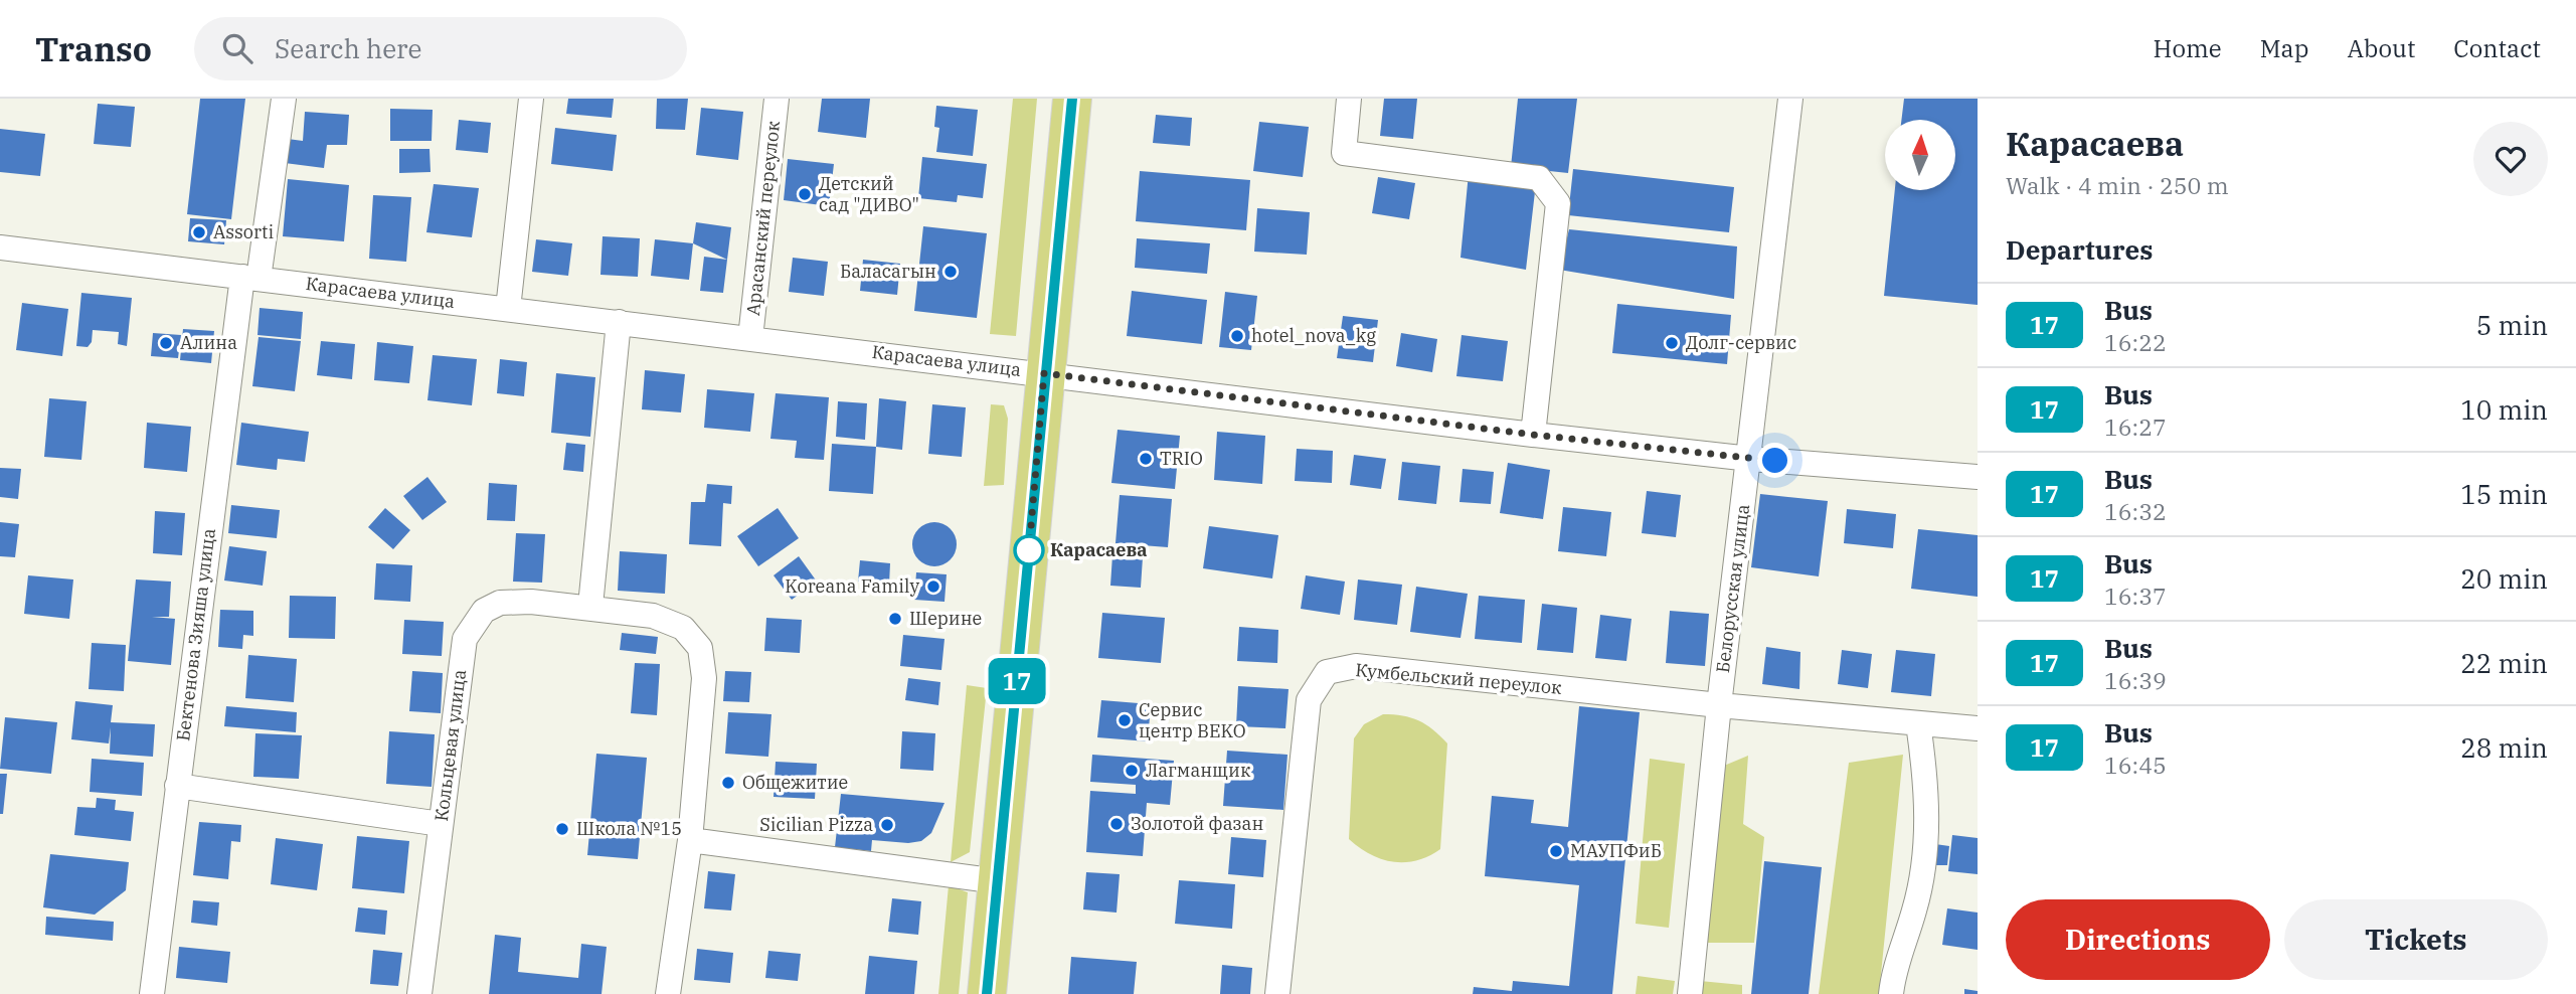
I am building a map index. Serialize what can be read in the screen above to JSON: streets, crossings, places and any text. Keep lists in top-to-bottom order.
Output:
{
  "streets": {
    "street": [
      "Арасанский переулок",
      "Карасаева улица",
      "Белорусская улица",
      "Бектенова Зияша улица",
      "Кумбельский переулок",
      "Кольцевая улица"
    ]
  },
  "crossings": [
    ["Арасанский переулок", "Карасаева улица"],
    ["Карасаева улица", "Белорусская улица"],
    ["Карасаева улица", "Бектенова Зияша улица"],
    ["Белорусская улица", "Кумбельский переулок"]
  ],
  "places": [
    "Детский сад \"ДИВО\"",
    "Assorti",
    "Баласагын",
    "hotel_nova_kg",
    "Алина",
    "Долг-сервис",
    "TRIO",
    "Карасаева",
    "Koreana Family",
    "Шерине",
    "Сервис центр BEKO",
    "Лагманщик",
    "Общежитие",
    "Золотой фазан",
    "Sicilian Pizza",
    "Школа №15",
    "МАУПФиБ"
  ],
  "lines": ["bus line 17"],
  "north": "top",
  "page": {
    "header": "Transo",
    "search": "Search here",
    "nav": [
      "Home",
      "Map",
      "About",
      "Contact"
    ],
    "on_map": "17",
    "heading": [
      ["Карасаева", "Walk · 4 min · 250 m"],
      "Departures"
    ],
    "list": [
      {
        "mark": "17",
        "name": "Bus",
        "note": "16:22",
        "value": "5 min"
      },
      {
        "mark": "17",
        "name": "Bus",
        "note": "16:27",
        "value": "10 min"
      },
      {
        "mark": "17",
        "name": "Bus",
        "note": "16:32",
        "value": "15 min"
      },
      {
        "mark": "17",
        "name": "Bus",
        "note": "16:37",
        "value": "20 min"
      },
      {
        "mark": "17",
        "name": "Bus",
        "note": "16:39",
        "value": "22 min"
      },
      {
        "mark": "17",
        "name": "Bus",
        "note": "16:45",
        "value": "28 min"
      }
    ],
    "buttons": ["Directions", "Tickets"]
  }
}
